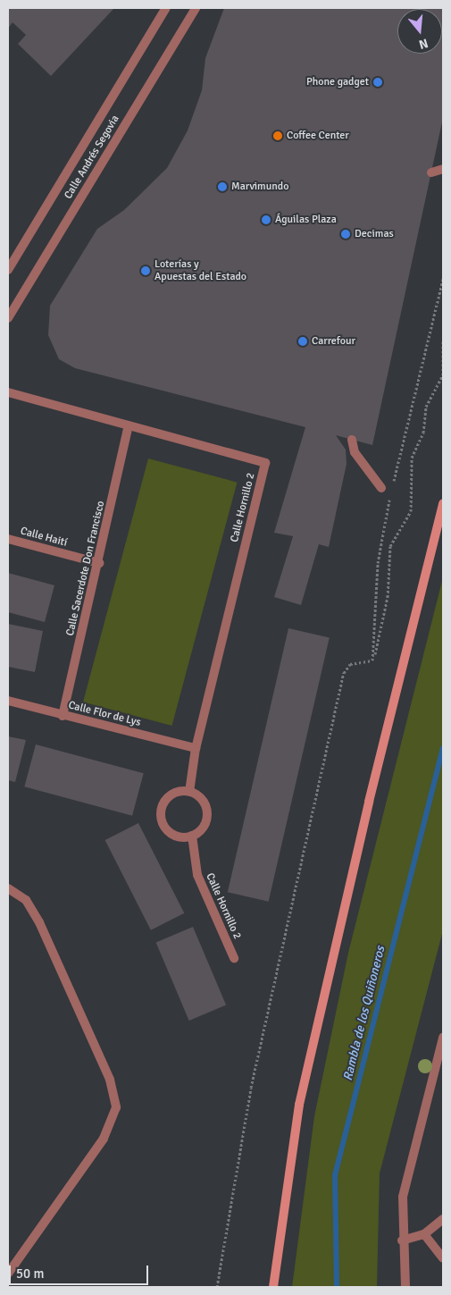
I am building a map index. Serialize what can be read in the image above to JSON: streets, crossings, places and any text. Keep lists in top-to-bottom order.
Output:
{
  "streets": {
    "street": [
      "Calle Andrés Segovia",
      "Calle Hornillo 2",
      "Calle Haití",
      "Calle Sacerdote Don Francisco",
      "Calle Flor de Lys"
    ]
  },
  "crossings": [
    ["Calle Hornillo 2", "Calle Sacerdote Don Francisco"],
    ["Calle Hornillo 2", "Calle Flor de Lys"],
    ["Calle Haití", "Calle Sacerdote Don Francisco"],
    ["Calle Sacerdote Don Francisco", "Calle Flor de Lys"]
  ],
  "water": ["Rambla de los Quiñoneros"],
  "places": [
    "Phone gadget",
    "Coffee Center",
    "Marvimundo",
    "Águilas Plaza",
    "Decimas",
    "Loterías y Apuestas del Estado",
    "Carrefour"
  ],
  "scale_bar": "50 m",
  "north": "bottom"
}
